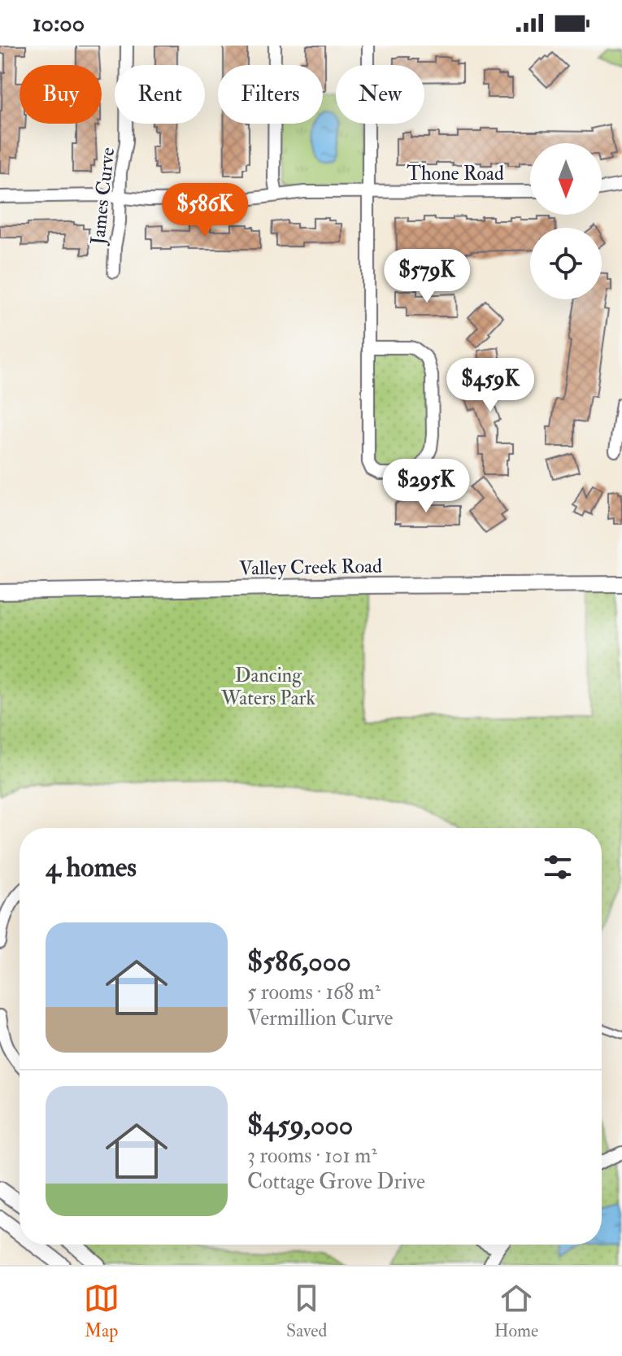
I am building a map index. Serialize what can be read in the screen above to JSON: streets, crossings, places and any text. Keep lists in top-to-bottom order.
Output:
{
  "streets": {
    "main road": ["Valley Creek Road"],
    "street": ["Thone Road", "James Curve"]
  },
  "crossings": [
    ["Thone Road", "James Curve"]
  ],
  "parks": ["Dancing Waters Park"],
  "north": "bottom",
  "page": {
    "status": "10:00",
    "chip": [
      "Buy",
      "Rent",
      "Filters",
      "New"
    ],
    "price": [
      "$586K",
      "$579K",
      "$459K",
      "$295K"
    ],
    "heading": "4 homes",
    "list": [
      {
        "name": "$586,000",
        "note": "5 rooms · 168 m² · Vermillion Curve"
      },
      {
        "name": "$459,000",
        "note": "3 rooms · 101 m² · Cottage Grove Drive"
      }
    ],
    "tabs": ["Map", "Saved", "Home"]
  }
}
